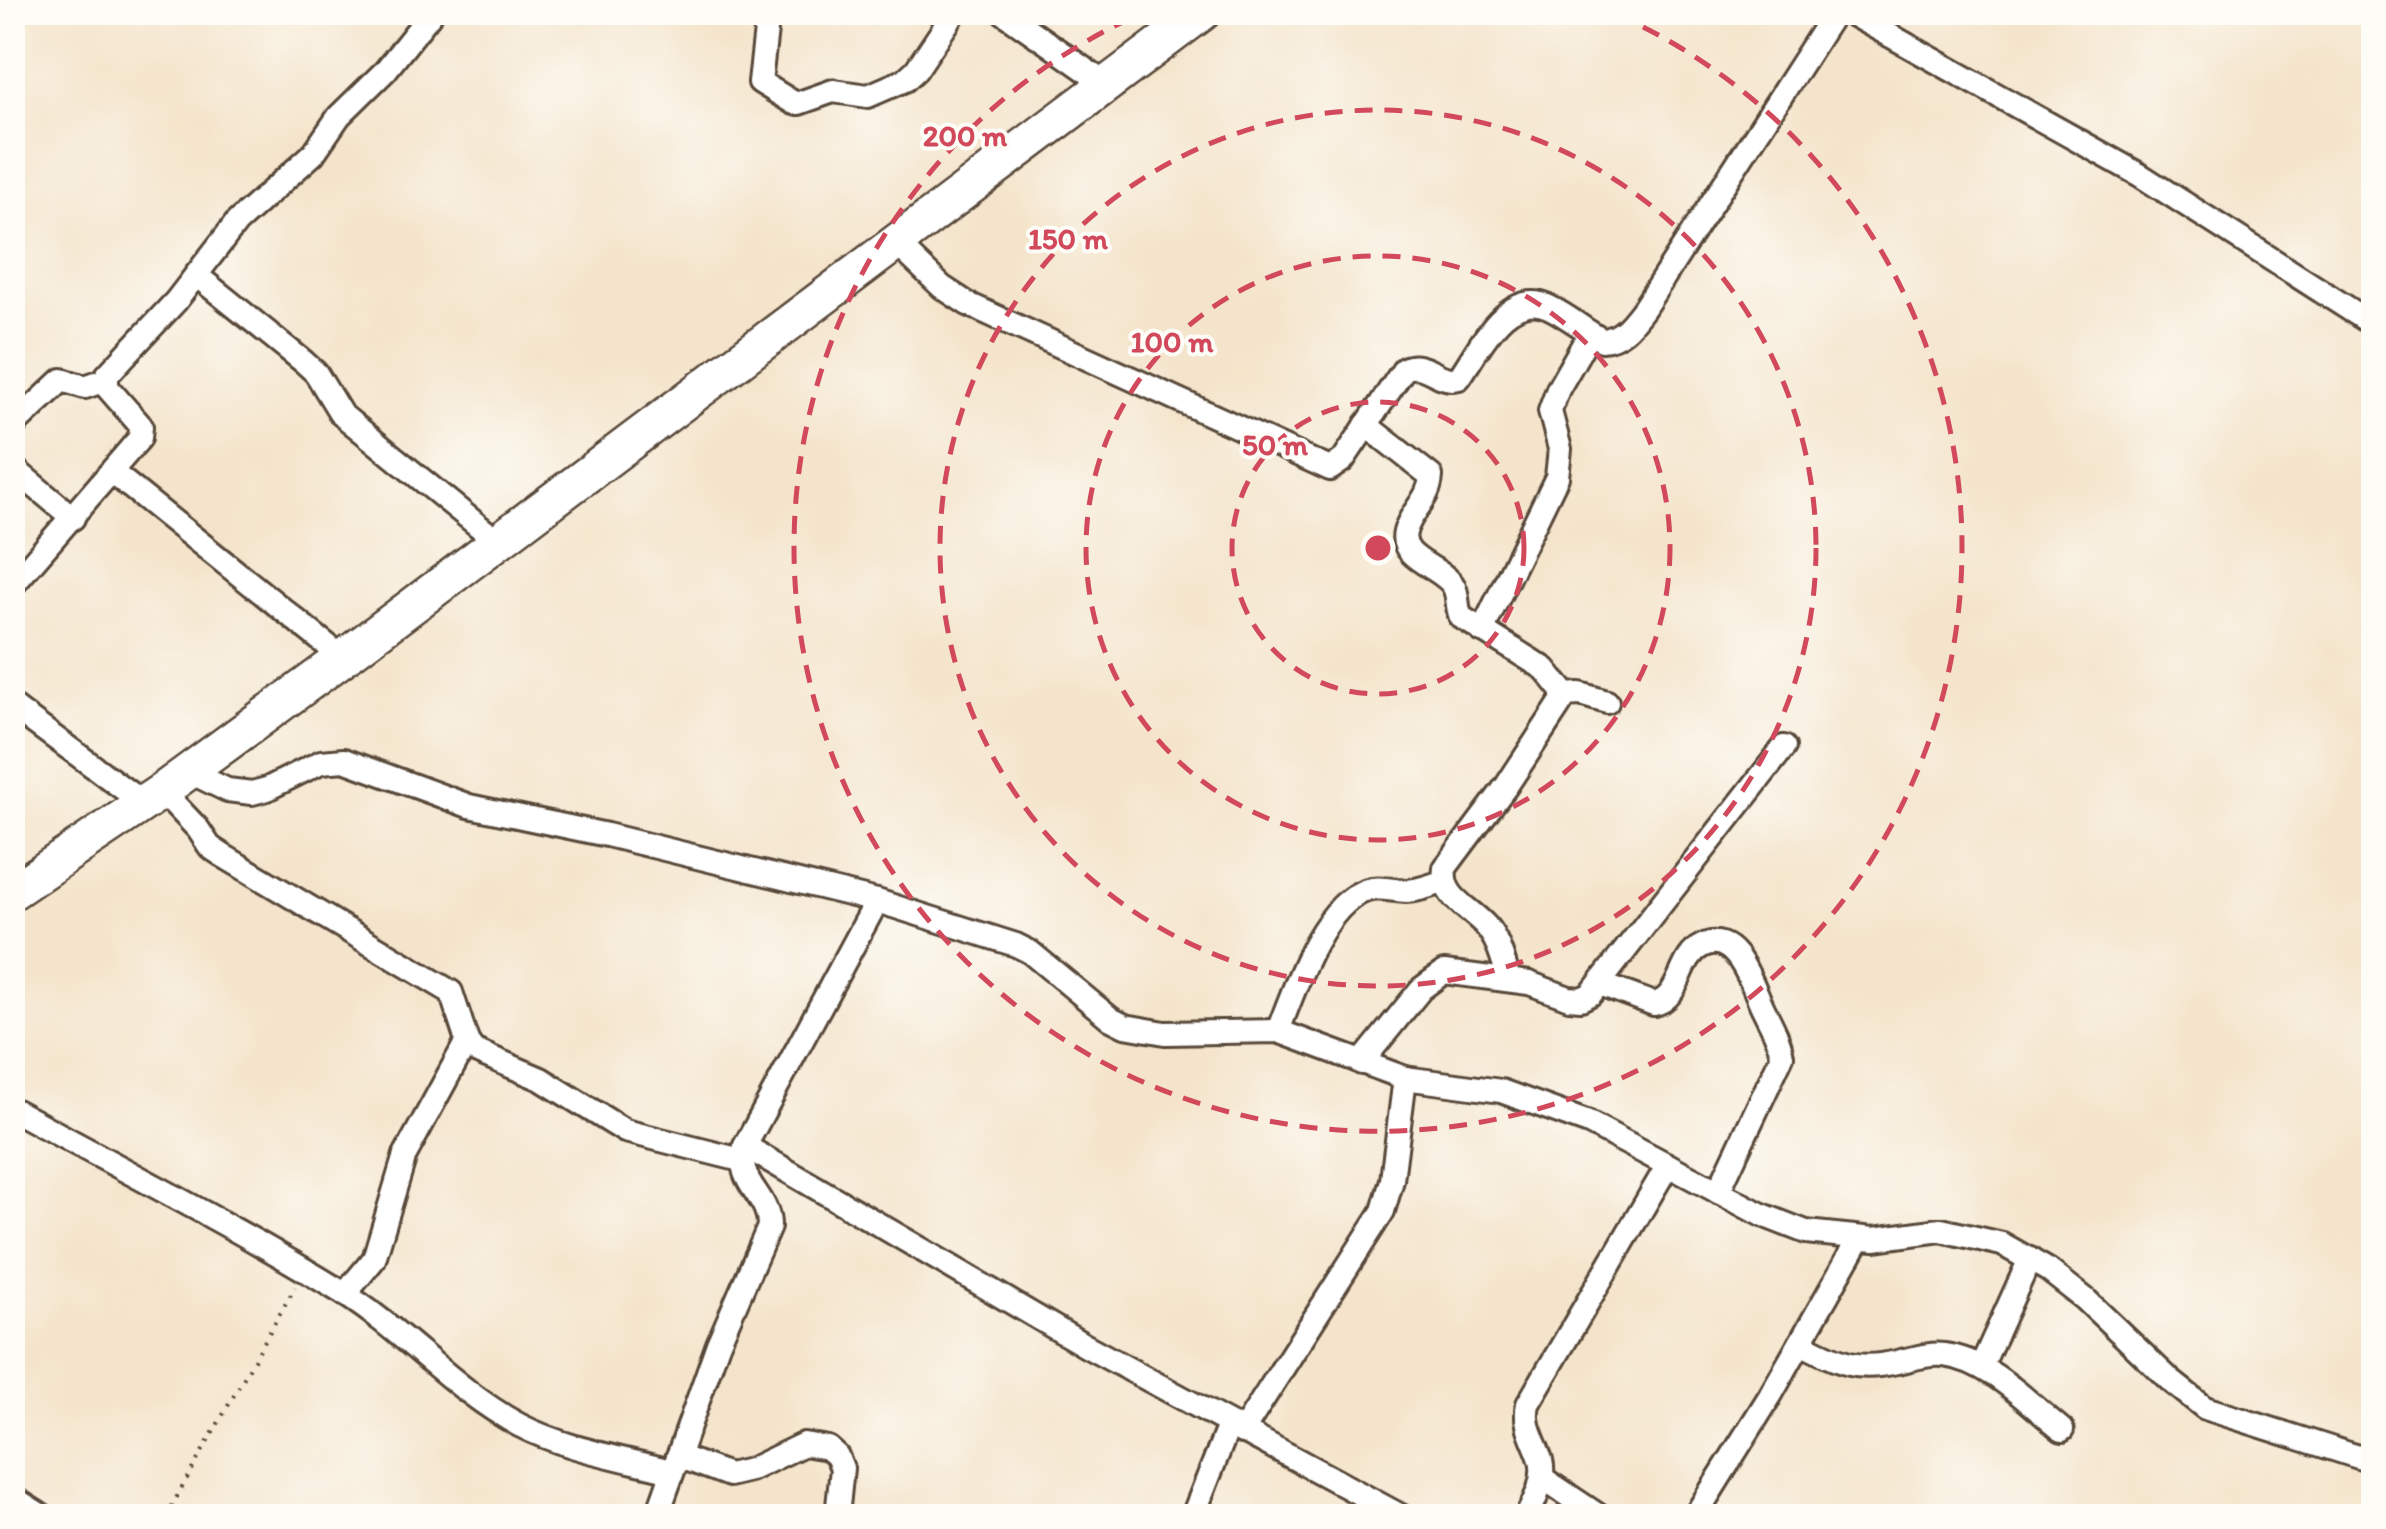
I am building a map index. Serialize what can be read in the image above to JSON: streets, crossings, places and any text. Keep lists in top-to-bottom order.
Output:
{
  "rings": [
    "200 m",
    "150 m",
    "100 m",
    "50 m"
  ]
}
